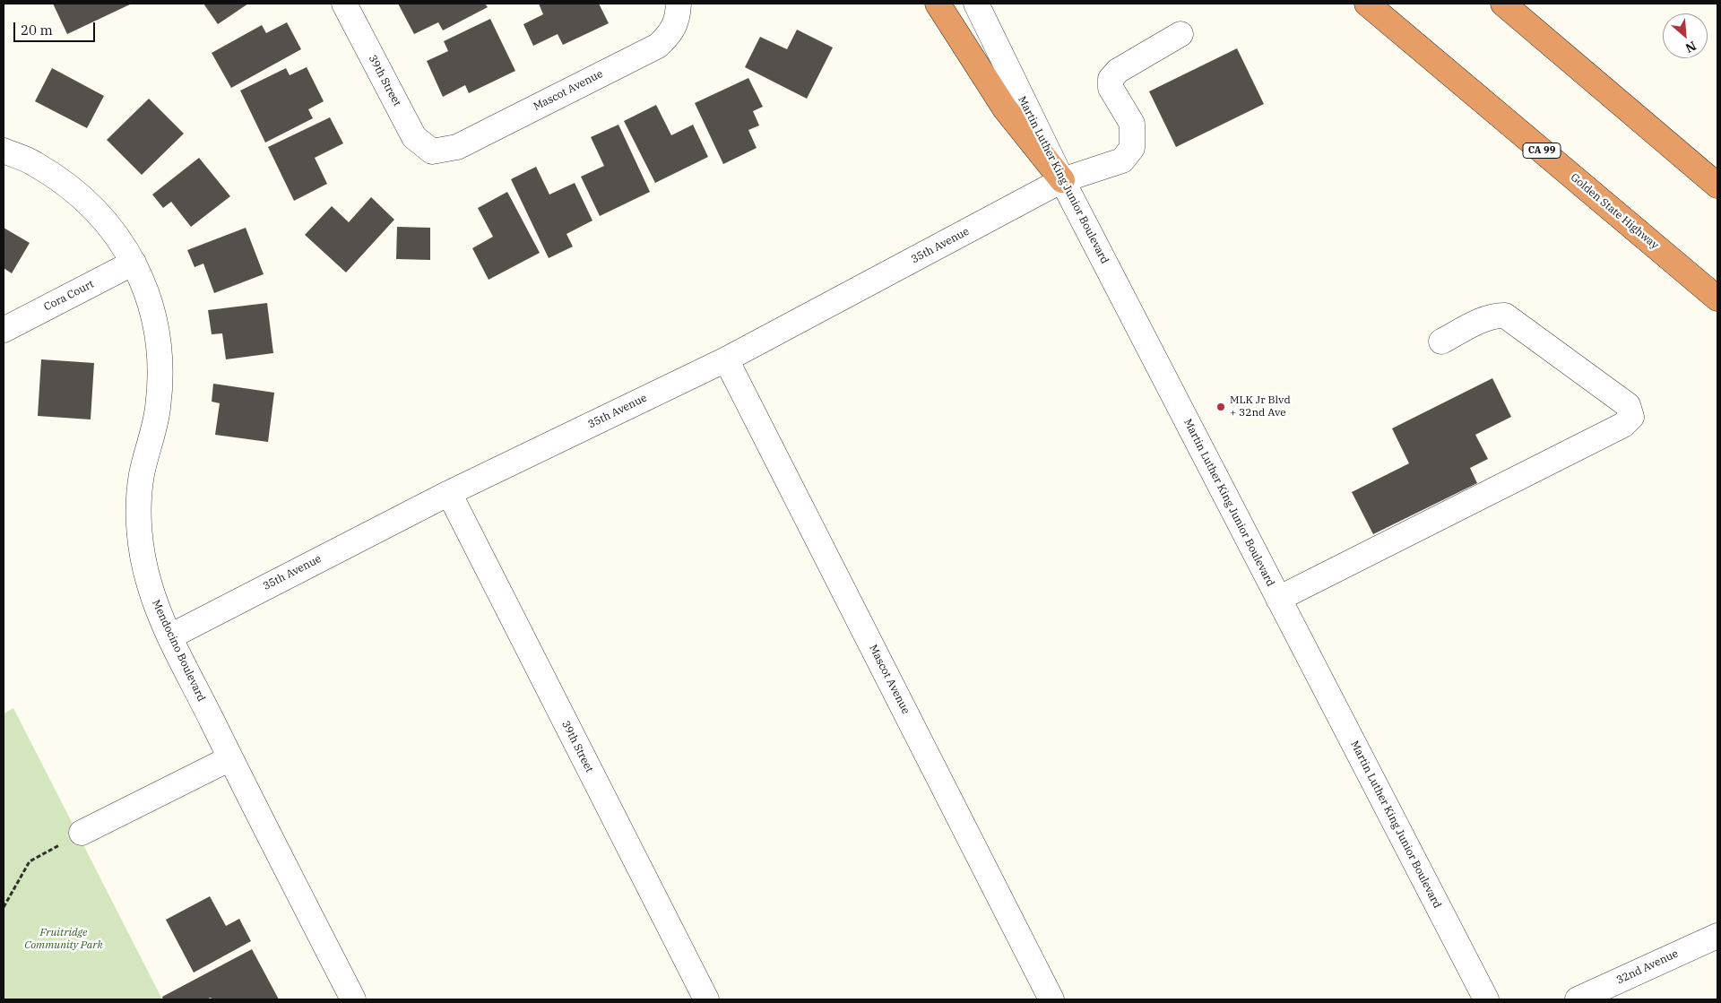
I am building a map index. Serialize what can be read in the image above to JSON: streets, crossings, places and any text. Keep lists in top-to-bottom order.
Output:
{
  "streets": {
    "highway": ["CA 99", "Golden State Highway"],
    "street": [
      "39th Street",
      "Mascot Avenue",
      "Martin Luther King Junior Boulevard",
      "35th Avenue",
      "Cora Court",
      "Mendocino Boulevard",
      "32nd Avenue"
    ]
  },
  "crossings": [
    ["39th Street", "Mascot Avenue"],
    ["39th Street", "35th Avenue"],
    ["Mascot Avenue", "35th Avenue"],
    ["Martin Luther King Junior Boulevard", "35th Avenue"],
    ["35th Avenue", "Mendocino Boulevard"],
    ["Cora Court", "Mendocino Boulevard"]
  ],
  "parks": ["Fruitridge Community Park"],
  "places": ["MLK Jr Blvd + 32nd Ave"],
  "scale_bar": "20 m",
  "north": "bottom right"
}
